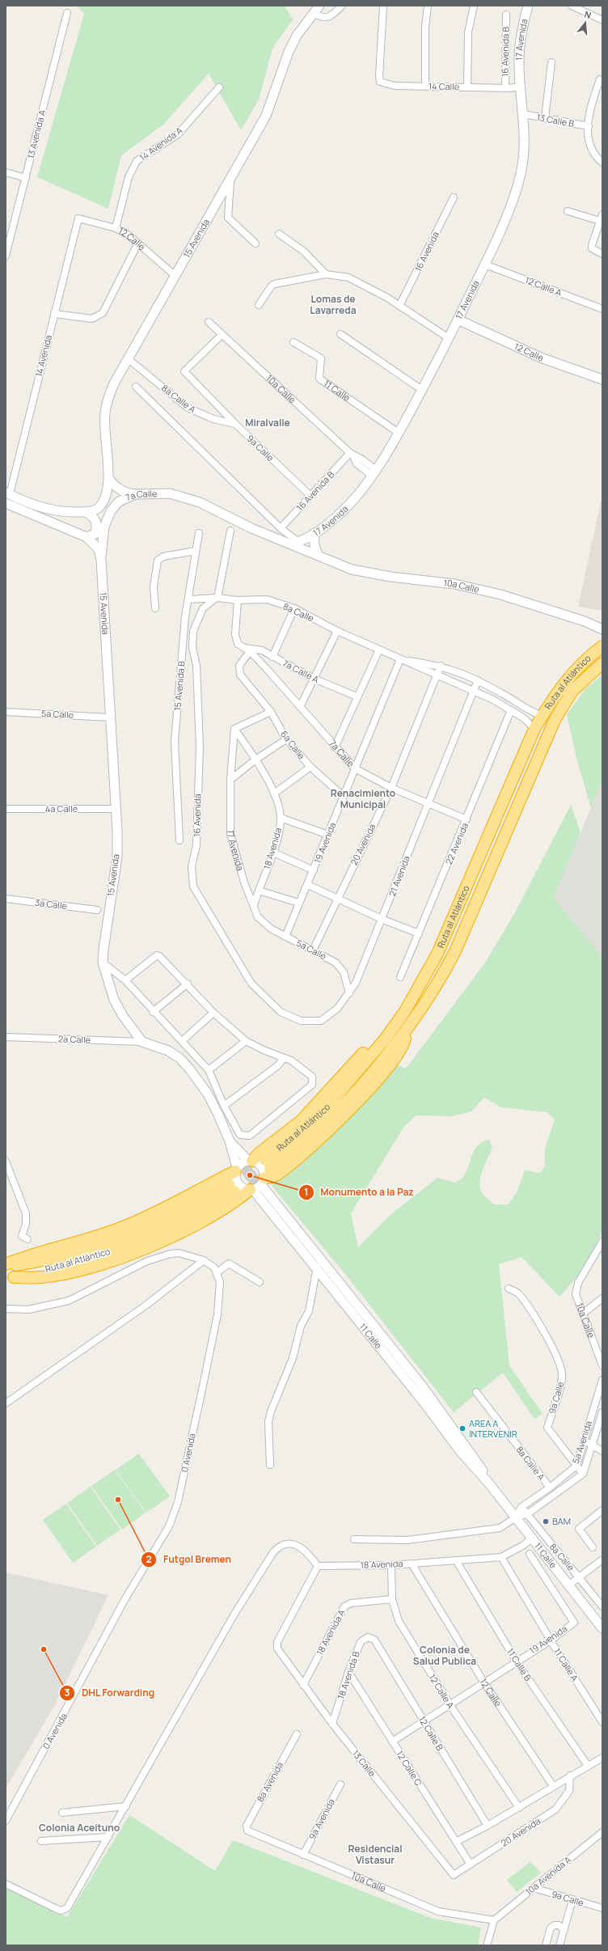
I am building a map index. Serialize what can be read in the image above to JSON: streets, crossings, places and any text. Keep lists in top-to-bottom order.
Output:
{
  "streets": {
    "highway": ["Ruta al Atlántico"],
    "main road": [
      "17 Avenida",
      "15 Avenida",
      "12 Calle",
      "10a Calle",
      "11 Calle",
      "7a Calle"
    ],
    "street": [
      "16 Avenida B",
      "14 Calle",
      "13 Calle B",
      "13 Avenida A",
      "14 Avenida A",
      "16 Avenida",
      "12 Calle A",
      "14 Avenida",
      "8a Calle A",
      "9a Calle",
      "8a Calle",
      "7a Calle A",
      "15 Avenida B",
      "5a Calle",
      "6a Calle",
      "4a Calle",
      "19 Avenida",
      "22 Avenida",
      "20 Avenida",
      "18 Avenida",
      "21 Avenida",
      "3a Calle",
      "2a Calle",
      "5a Avenida",
      "0 Avenida",
      "18 Avenida A",
      "11 Calle B",
      "11 Calle A",
      "18 Avenida B",
      "12 Calle B",
      "13 Calle",
      "12 Calle C",
      "8a Avenida",
      "9a Avenida",
      "10a Avenida A"
    ]
  },
  "crossings": [
    ["17 Avenida", "14 Calle"],
    ["17 Avenida", "13 Calle B"],
    ["17 Avenida", "12 Calle"],
    ["17 Avenida", "12 Calle A"],
    ["17 Avenida", "10a Calle"],
    ["17 Avenida", "11 Calle"],
    ["17 Avenida", "7a Calle"],
    ["17 Avenida", "5a Calle"],
    ["17 Avenida", "18 Avenida"],
    ["16 Avenida B", "14 Calle"],
    ["16 Avenida B", "10a Calle"],
    ["16 Avenida B", "9a Calle"],
    ["14 Avenida A", "12 Calle"],
    ["15 Avenida", "12 Calle"],
    ["15 Avenida", "8a Calle A"],
    ["15 Avenida", "7a Calle"],
    ["15 Avenida", "5a Calle"],
    ["15 Avenida", "4a Calle"],
    ["15 Avenida", "2a Calle"],
    ["12 Calle", "14 Avenida"],
    ["12 Calle", "19 Avenida"],
    ["12 Calle", "18 Avenida"],
    ["16 Avenida", "8a Calle"],
    ["16 Avenida", "21 Avenida"],
    ["12 Calle A", "19 Avenida"],
    ["12 Calle A", "18 Avenida"],
    ["12 Calle A", "18 Avenida A"],
    ["10a Calle", "9a Calle"],
    ["10a Calle", "7a Calle"],
    ["10a Calle", "8a Avenida"],
    ["10a Calle", "9a Avenida"],
    ["10a Calle", "10a Avenida A"],
    ["11 Calle", "18 Avenida"],
    ["11 Calle", "5a Avenida"],
    ["8a Calle A", "9a Calle"],
    ["8a Calle A", "5a Avenida"],
    ["9a Calle", "5a Avenida"],
    ["9a Calle", "10a Avenida A"],
    ["7a Calle", "7a Calle A"],
    ["7a Calle", "6a Calle"],
    ["7a Calle", "19 Avenida"],
    ["7a Calle", "22 Avenida"],
    ["7a Calle", "20 Avenida"],
    ["7a Calle", "21 Avenida"],
    ["8a Calle", "Ruta al Atlántico"],
    ["8a Calle", "15 Avenida B"],
    ["8a Calle", "19 Avenida"],
    ["8a Calle", "22 Avenida"],
    ["8a Calle", "20 Avenida"],
    ["8a Calle", "21 Avenida"],
    ["8a Calle", "5a Avenida"],
    ["7a Calle A", "6a Calle"],
    ["5a Calle", "19 Avenida"],
    ["5a Calle", "20 Avenida"],
    ["5a Calle", "21 Avenida"],
    ["6a Calle", "19 Avenida"],
    ["19 Avenida", "11 Calle B"],
    ["19 Avenida", "11 Calle A"],
    ["19 Avenida", "12 Calle B"],
    ["19 Avenida", "12 Calle C"],
    ["20 Avenida", "13 Calle"],
    ["20 Avenida", "12 Calle C"],
    ["18 Avenida", "11 Calle B"],
    ["18 Avenida", "11 Calle A"],
    ["18 Avenida", "13 Calle"],
    ["18 Avenida A", "13 Calle"],
    ["18 Avenida B", "12 Calle B"],
    ["18 Avenida B", "13 Calle"],
    ["18 Avenida B", "12 Calle C"]
  ],
  "districts": [
    "Lomas de Lavarreda",
    "Miralvalle",
    "Renacimiento Municipal",
    "Colonia de Salud Publica",
    "Colonia Aceituno",
    "Residencial Vistasur"
  ],
  "places": [
    "Monumento a la Paz",
    "AREA A INTERVENIR",
    "Futgol Bremen",
    "BAM",
    "DHL Forwarding"
  ],
  "north": "top"
}
